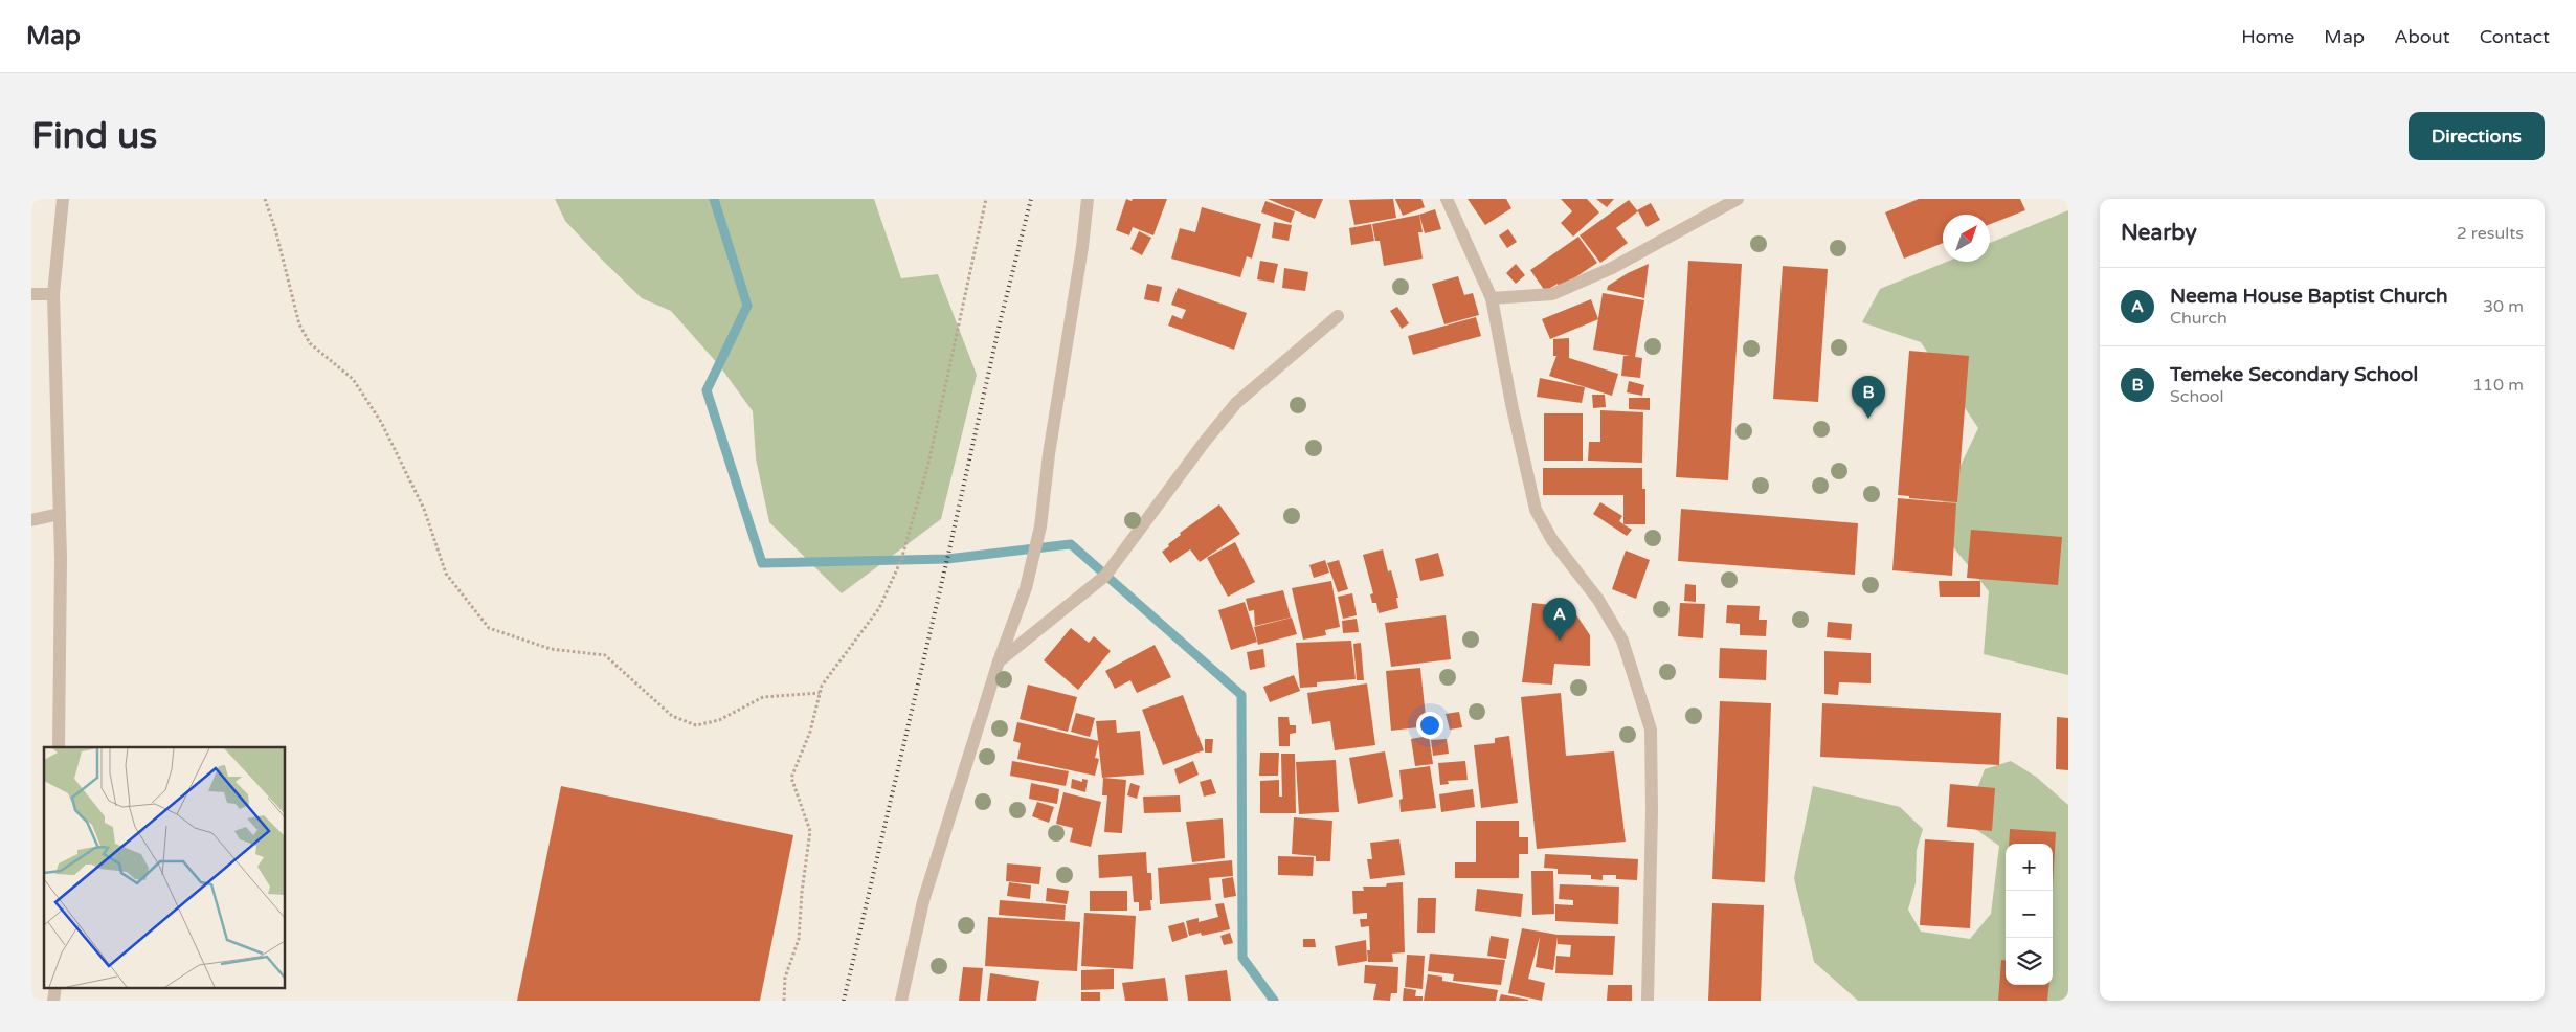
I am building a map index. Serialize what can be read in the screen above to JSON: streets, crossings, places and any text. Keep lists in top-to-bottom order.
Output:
{
  "north": "top right",
  "page": {
    "header": "Map",
    "nav": [
      "Home",
      "Map",
      "About",
      "Contact"
    ],
    "buttons": "Directions",
    "title": "Find us",
    "heading": ["Nearby", "2 results"],
    "list": [
      {
        "mark": "A",
        "name": "Neema House Baptist Church",
        "note": "Church",
        "value": "30 m"
      },
      {
        "mark": "B",
        "name": "Temeke Secondary School",
        "note": "School",
        "value": "110 m"
      }
    ],
    "pins": ["B", "A"],
    "map_buttons": ["+", "−"]
  }
}
